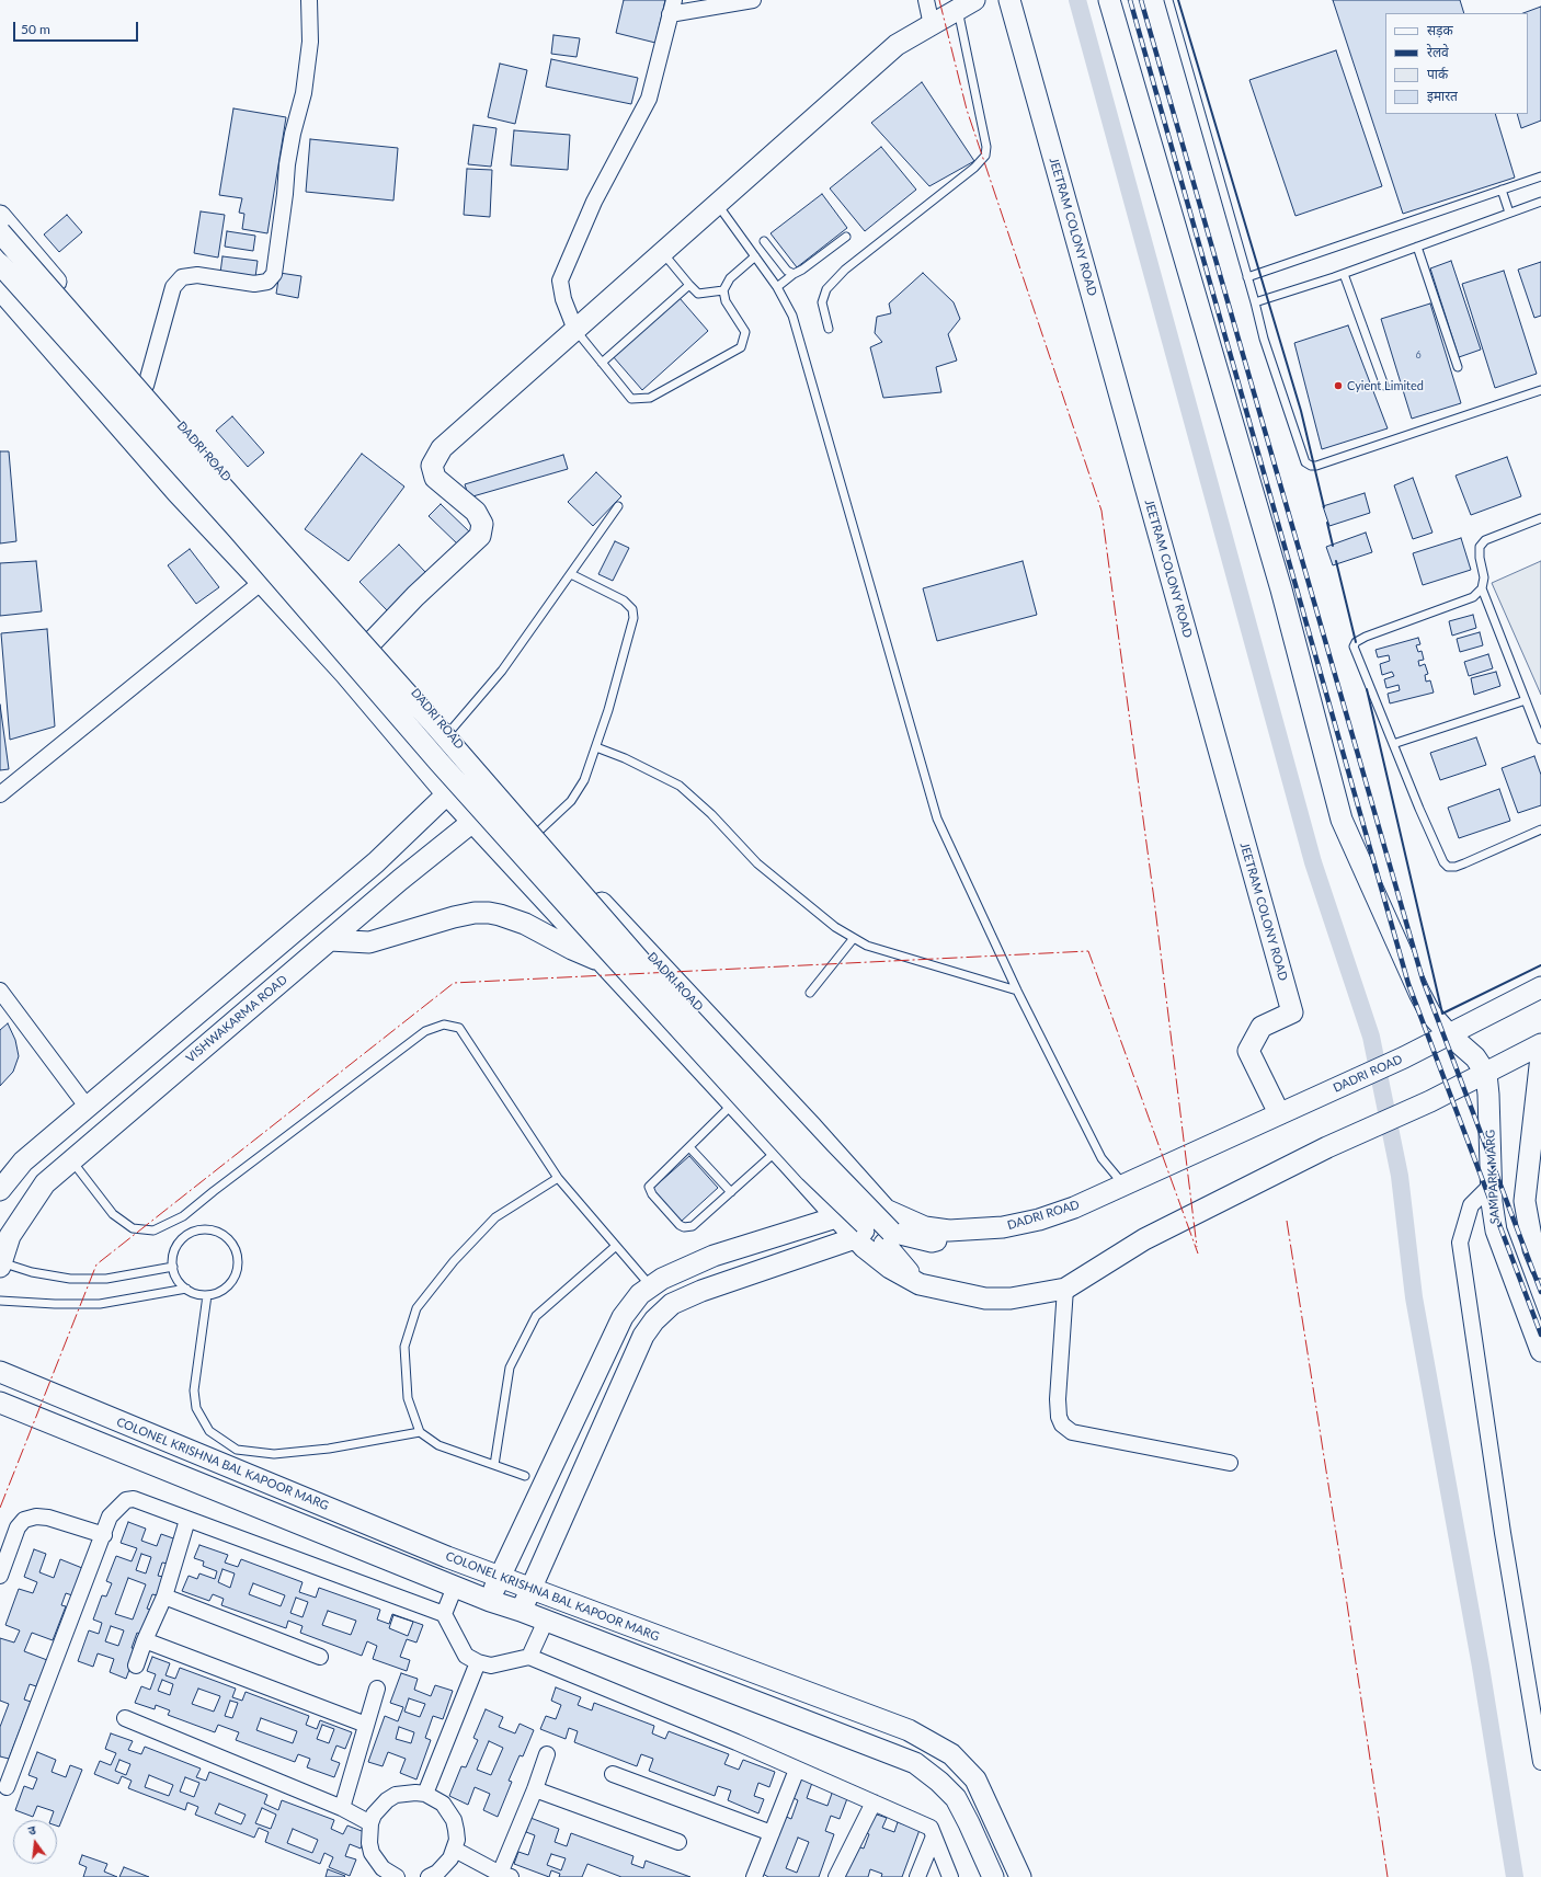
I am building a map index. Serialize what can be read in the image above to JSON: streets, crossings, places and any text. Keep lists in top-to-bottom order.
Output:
{
  "streets": {
    "street": [
      "JEETRAM COLONY ROAD",
      "DADRI ROAD",
      "VISHWAKARMA ROAD",
      "SAMPARK MARG",
      "COLONEL KRISHNA BAL KAPOOR MARG"
    ]
  },
  "crossings": [
    ["JEETRAM COLONY ROAD", "DADRI ROAD"],
    ["DADRI ROAD", "VISHWAKARMA ROAD"],
    ["DADRI ROAD", "SAMPARK MARG"]
  ],
  "places": ["Cyient Limited"],
  "house_numbers": ["6"],
  "legend": [
    "सड़क",
    "रेलवे",
    "पार्क",
    "इमारत"
  ],
  "scale_bar": "50 m",
  "north": "top"
}
